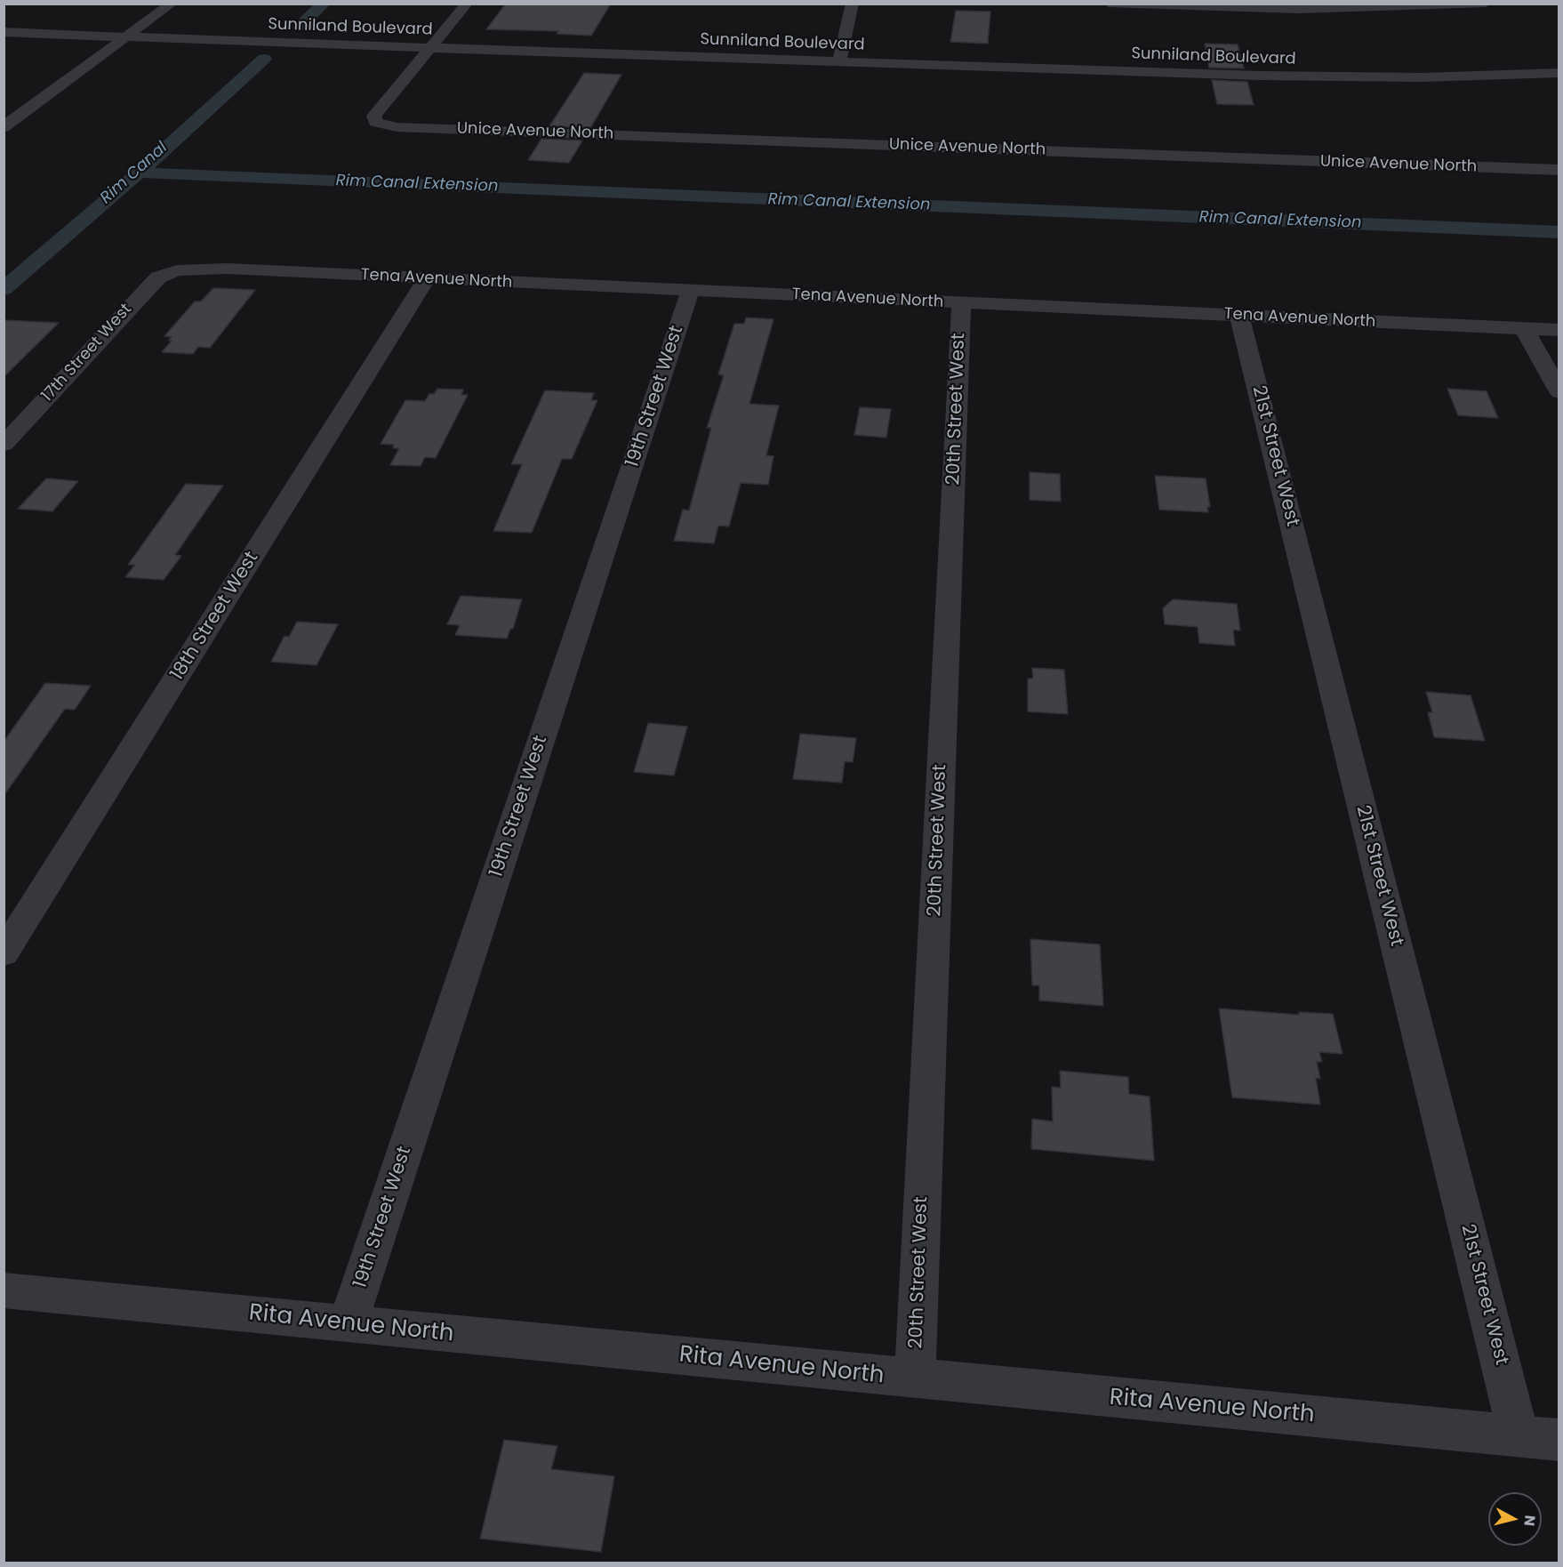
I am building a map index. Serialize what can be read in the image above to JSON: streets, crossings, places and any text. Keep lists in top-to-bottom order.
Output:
{
  "streets": {
    "street": [
      "Sunniland Boulevard",
      "Unice Avenue North",
      "Tena Avenue North",
      "17th Street West",
      "19th Street West",
      "20th Street West",
      "21st Street West",
      "18th Street West",
      "Rita Avenue North"
    ]
  },
  "crossings": [
    ["Sunniland Boulevard", "Unice Avenue North"],
    ["Tena Avenue North", "17th Street West"],
    ["Tena Avenue North", "19th Street West"],
    ["Tena Avenue North", "20th Street West"],
    ["Tena Avenue North", "21st Street West"],
    ["Tena Avenue North", "18th Street West"],
    ["19th Street West", "Rita Avenue North"],
    ["20th Street West", "Rita Avenue North"],
    ["21st Street West", "Rita Avenue North"]
  ],
  "water": ["Rim Canal", "Rim Canal Extension"],
  "north": "right"
}
